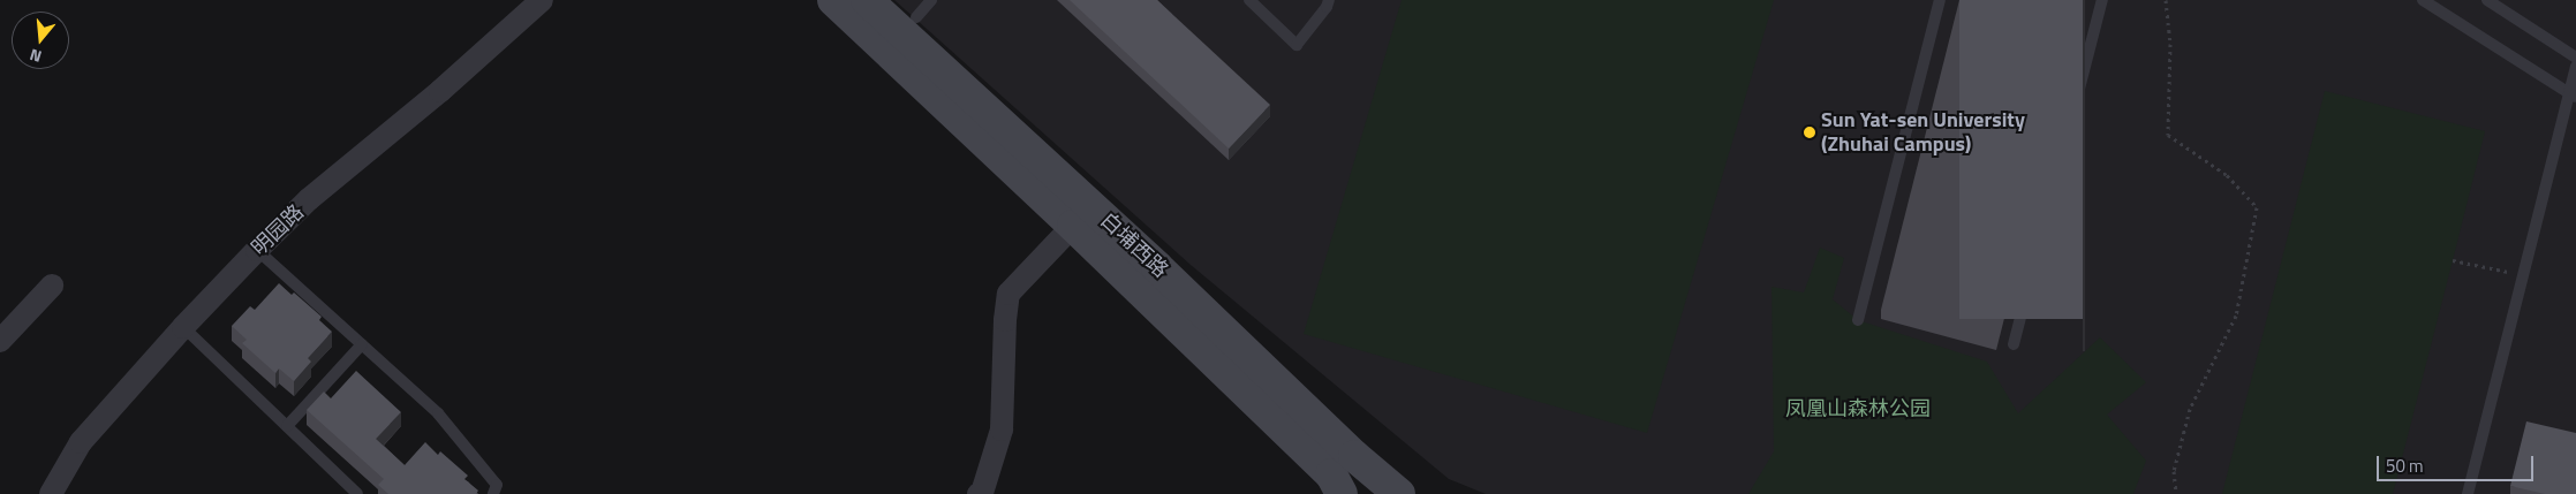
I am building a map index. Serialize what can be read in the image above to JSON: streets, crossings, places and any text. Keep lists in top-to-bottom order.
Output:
{
  "streets": {
    "main road": ["白埔西路"],
    "street": ["明园路"]
  },
  "parks": ["凤凰山森林公园"],
  "places": ["Sun Yat-sen University (Zhuhai Campus)"],
  "scale_bar": "50 m",
  "north": "bottom"
}
